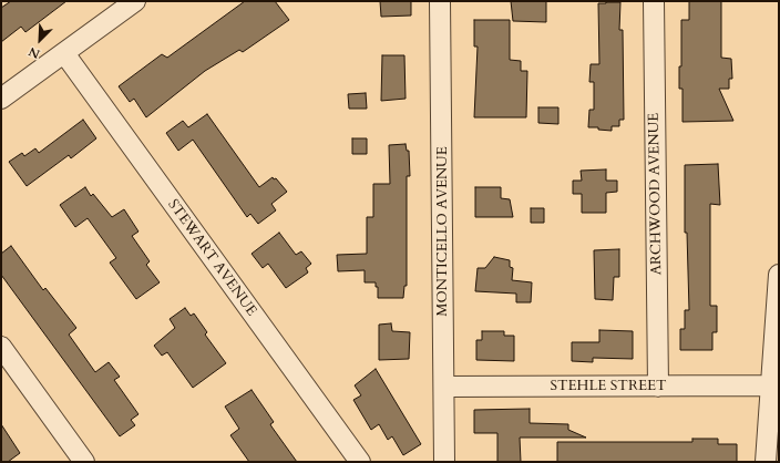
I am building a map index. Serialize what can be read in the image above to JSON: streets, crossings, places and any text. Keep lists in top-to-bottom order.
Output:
{
  "streets": {
    "street": [
      "ARCHWOOD AVENUE",
      "MONTICELLO AVENUE",
      "STEWART AVENUE",
      "STEHLE STREET"
    ]
  },
  "crossings": [
    ["ARCHWOOD AVENUE", "STEHLE STREET"],
    ["MONTICELLO AVENUE", "STEHLE STREET"]
  ],
  "north": "bottom left"
}
